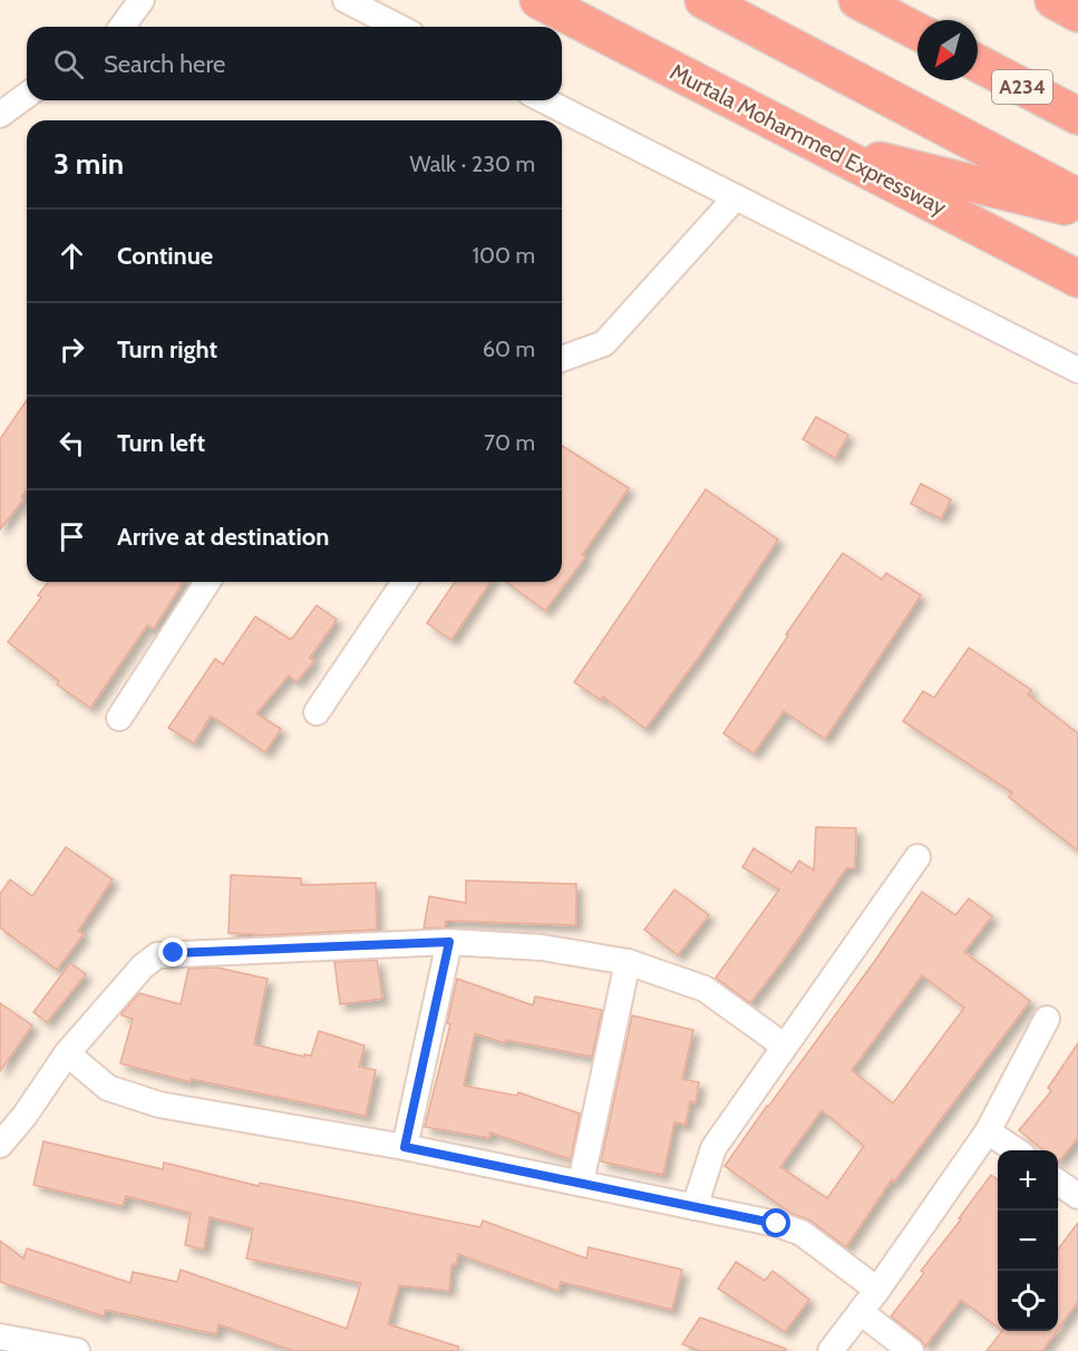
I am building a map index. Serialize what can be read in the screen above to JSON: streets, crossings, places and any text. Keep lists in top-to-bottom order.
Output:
{
  "streets": {
    "highway": ["A234", "Murtala Mohammed Expressway"]
  },
  "north": "bottom left",
  "page": {
    "search": "Search here",
    "heading": ["3 min", "Walk · 230 m"],
    "list": [
      ["Continue", "100 m"],
      ["Turn right", "60 m"],
      ["Turn left", "70 m"],
      "Arrive at destination"
    ],
    "map_buttons": ["+", "−"]
  }
}
